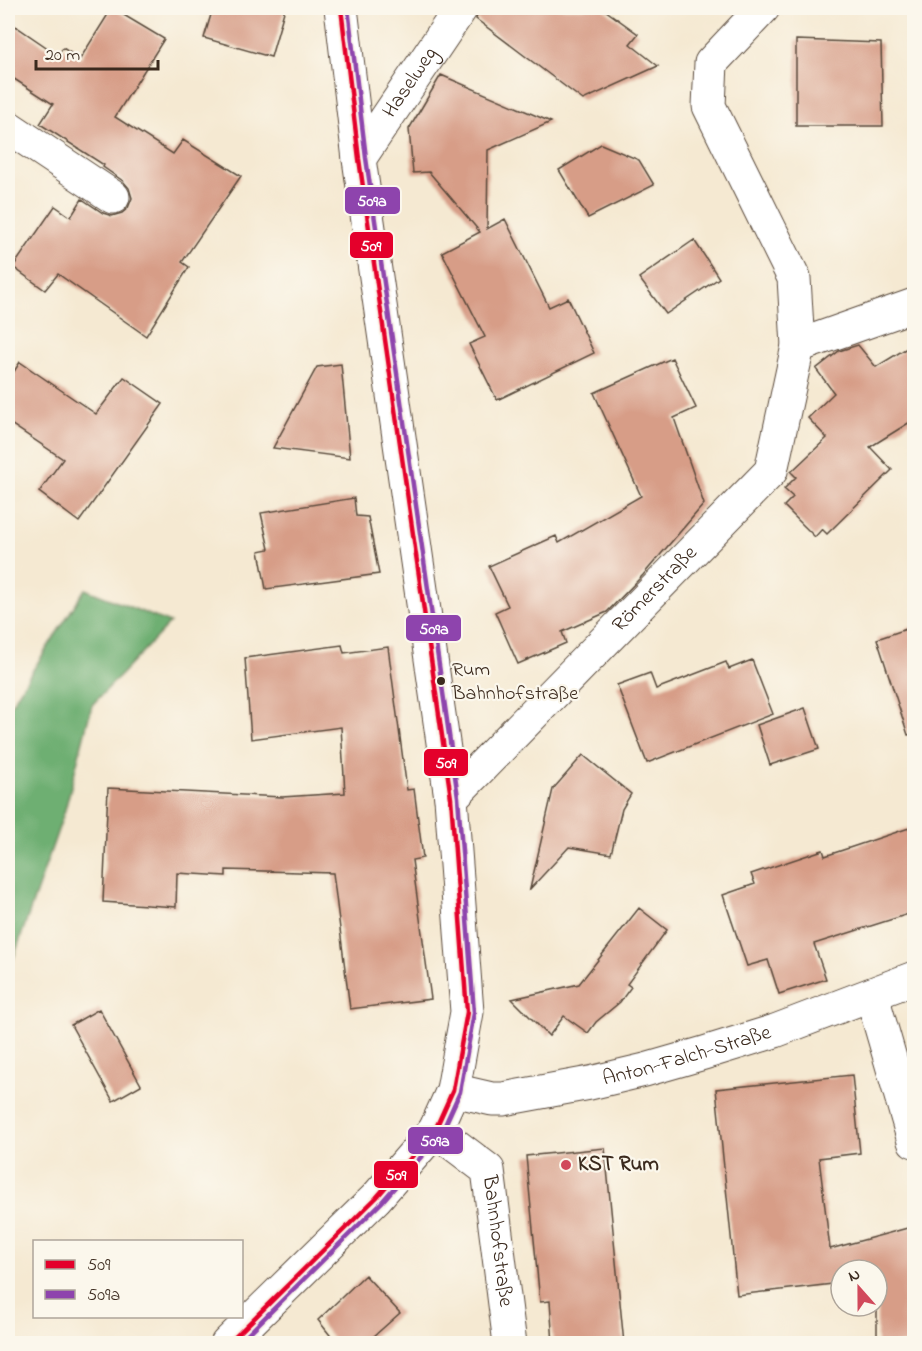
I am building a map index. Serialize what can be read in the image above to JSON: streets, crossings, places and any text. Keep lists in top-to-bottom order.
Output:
{
  "streets": {
    "street": [
      "Haselweg",
      "Römerstraße",
      "Anton-Falch-Straße",
      "Bahnhofstraße"
    ]
  },
  "places": ["Rum Bahnhofstraße", "KST Rum"],
  "lines": ["transit line 509", "transit line 509a"],
  "legend": ["509", "509a"],
  "scale_bar": "20 m",
  "north": "top"
}
